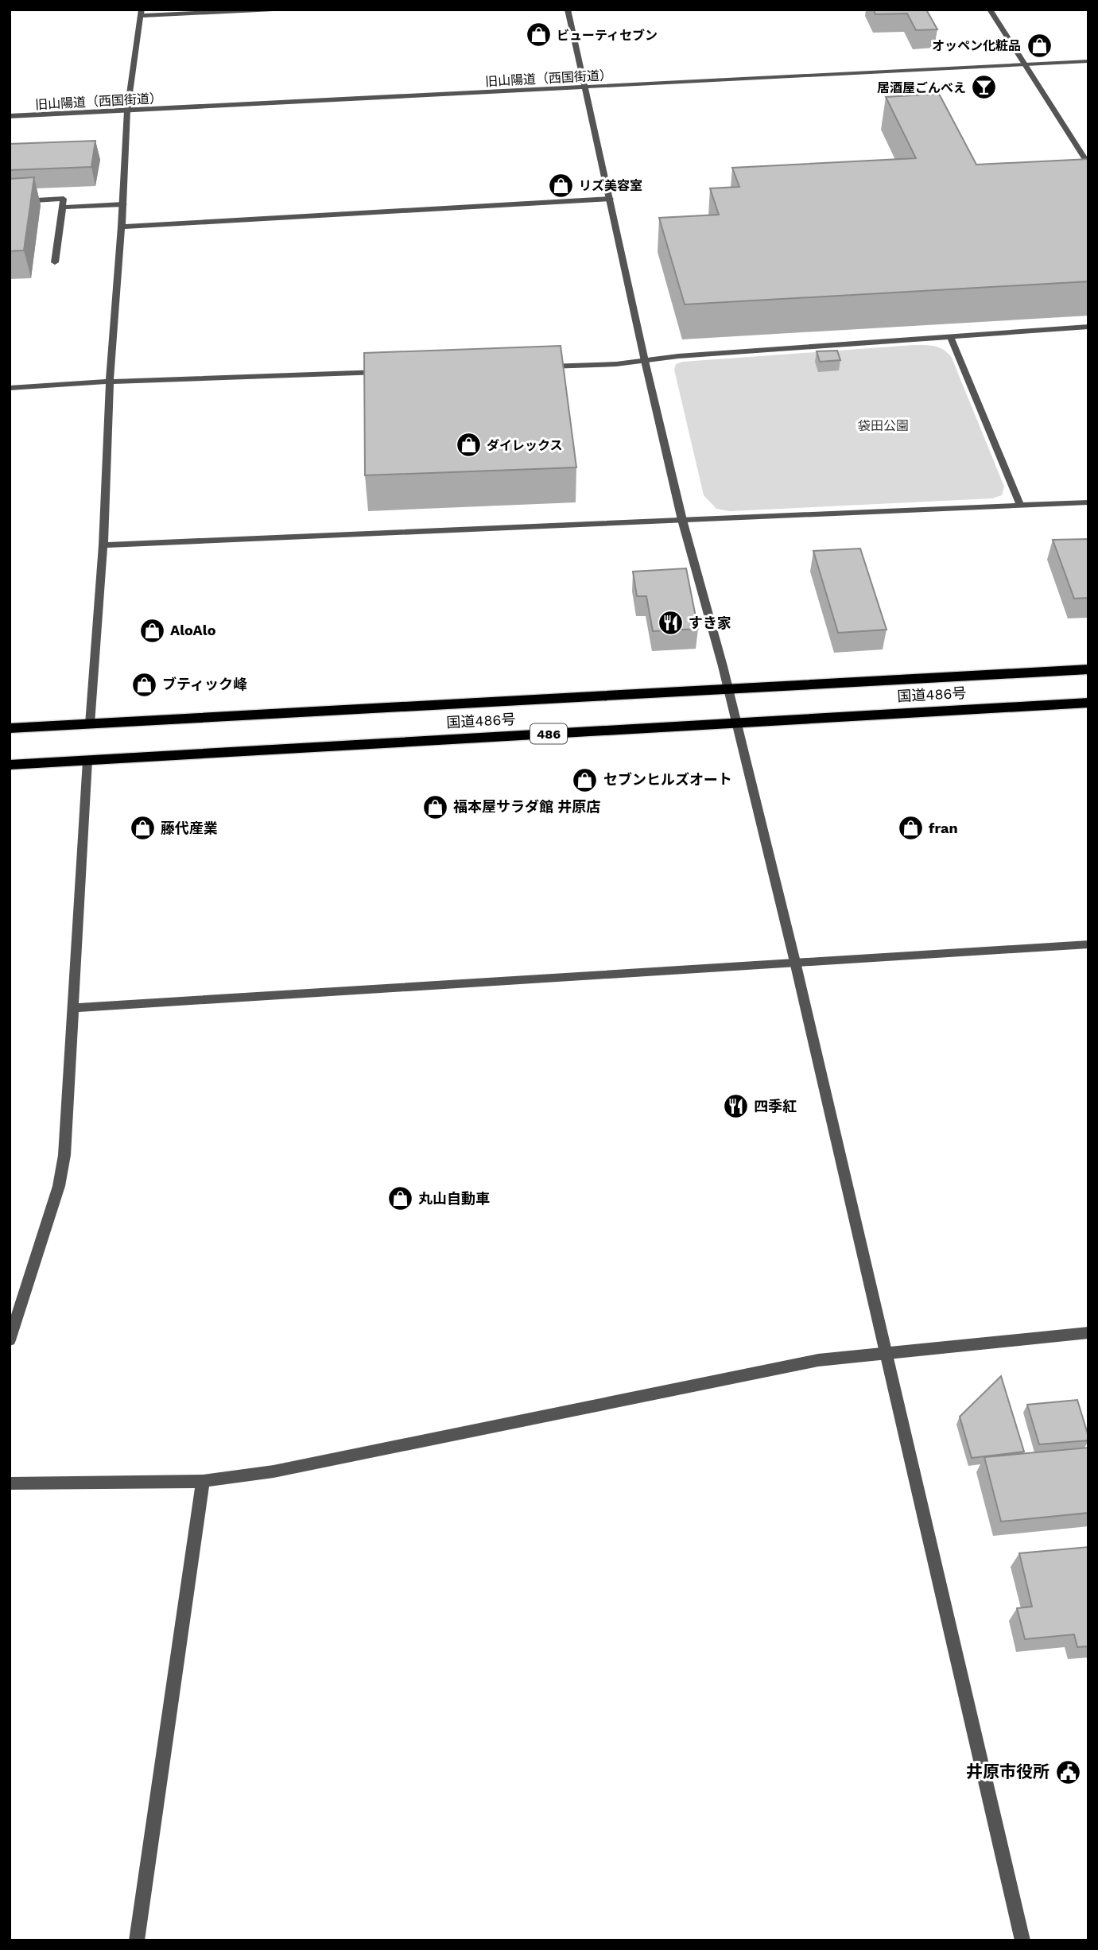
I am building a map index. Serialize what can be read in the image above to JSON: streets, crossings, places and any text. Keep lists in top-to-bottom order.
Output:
{
  "streets": {
    "highway": ["国道486号", "486"],
    "street": ["旧山陽道（西国街道）"]
  },
  "parks": ["袋田公園"],
  "places": {
    "shop": [
      "ビューティセブン",
      "オッペン化粧品",
      "リズ美容室",
      "ダイレックス",
      "AloAlo",
      "ブティック峰",
      "セブンヒルズオート",
      "福本屋サラダ館 井原店",
      "藤代産業",
      "fran",
      "丸山自動車"
    ],
    "bar": ["居酒屋ごんべえ"],
    "restaurant": ["すき家", "四季紅"],
    "public building": ["井原市役所"]
  }
}
